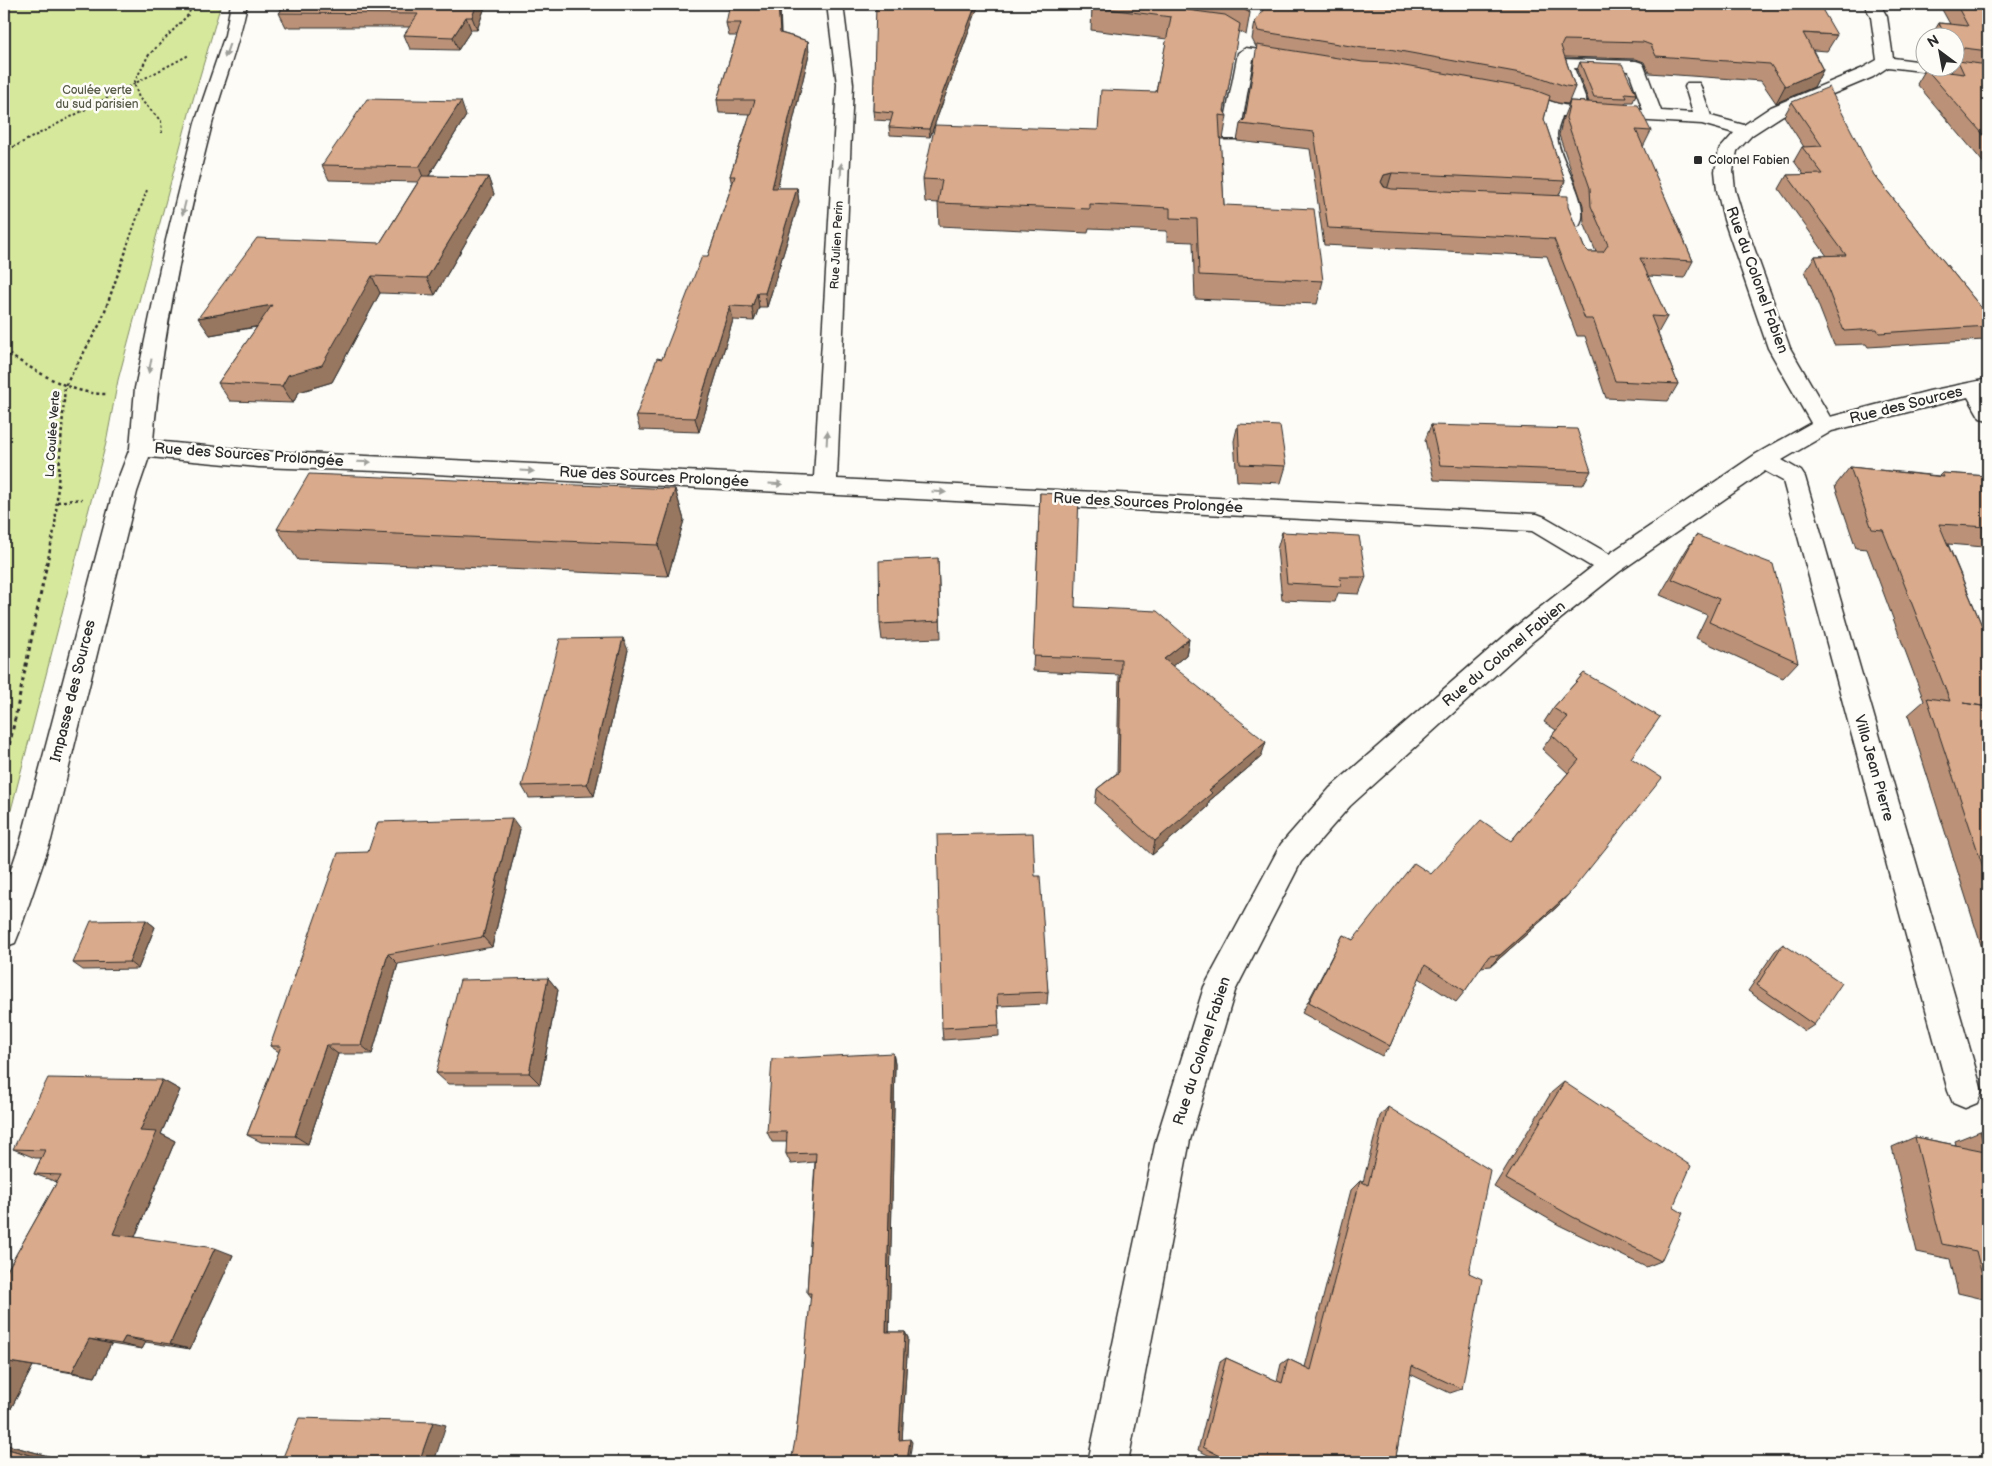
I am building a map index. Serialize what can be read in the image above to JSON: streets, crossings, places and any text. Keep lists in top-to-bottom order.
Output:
{
  "streets": {
    "street": [
      "Rue Julien Perin",
      "Rue du Colonel Fabien",
      "Rue des Sources",
      "Rue des Sources Prolongée",
      "Impasse des Sources",
      "Villa Jean Pierre"
    ],
    "path": ["La Coulée Verte"]
  },
  "crossings": [
    ["Rue Julien Perin", "Rue des Sources Prolongée"],
    ["Rue du Colonel Fabien", "Rue des Sources"],
    ["Rue du Colonel Fabien", "Rue des Sources Prolongée"],
    ["Rue du Colonel Fabien", "Villa Jean Pierre"],
    ["Rue des Sources Prolongée", "Impasse des Sources"]
  ],
  "one_way": ["Rue Julien Perin"],
  "parks": ["Coulée verte du sud parisien"],
  "places": {
    "transit": ["Colonel Fabien"]
  },
  "north": "top left"
}
